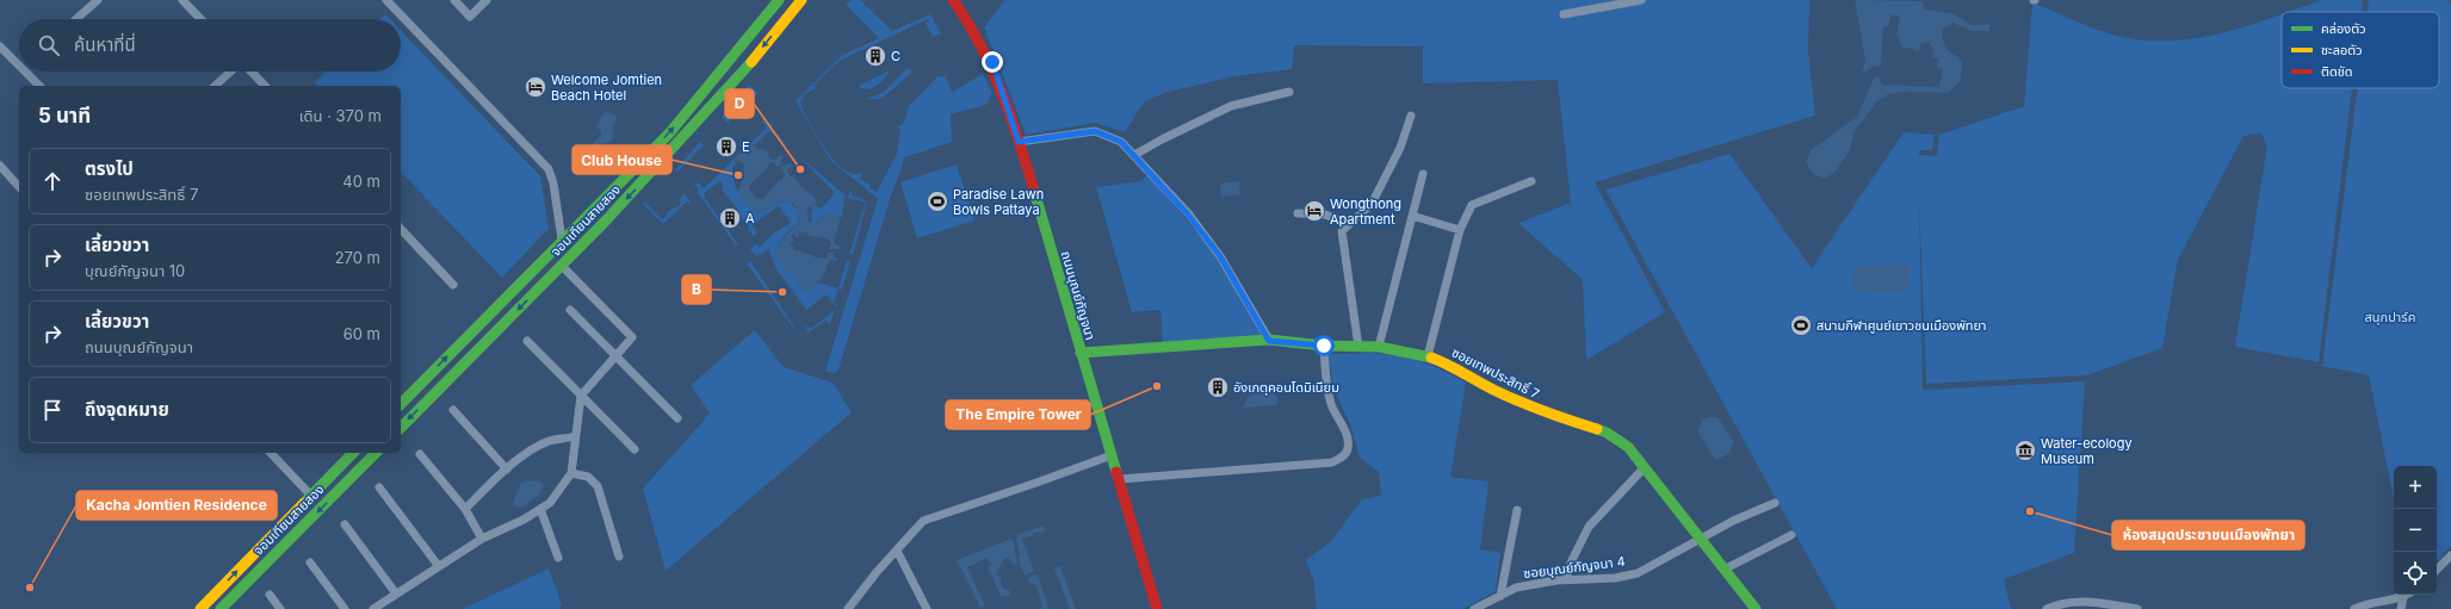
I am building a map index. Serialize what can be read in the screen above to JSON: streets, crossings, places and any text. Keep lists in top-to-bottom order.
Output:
{
  "streets": {
    "main road": ["จอมเทียนสายสอง", "ถนนบุณย์กัญจนา", "ซอยเทพประสิทธิ์ 7"],
    "street": ["ซอยบุณย์กัญจนา 4"]
  },
  "crossings": [
    ["ถนนบุณย์กัญจนา", "ซอยเทพประสิทธิ์ 7"],
    ["ซอยเทพประสิทธิ์ 7", "ซอยบุณย์กัญจนา 4"]
  ],
  "parks": ["สนุกปาร์ค"],
  "places": {
    "building": [
      "C",
      "E",
      "A",
      "อังเกตุคอนโดมิเนียม"
    ],
    "hotel": ["Welcome Jomtien Beach Hotel", "Wongthong Apartment"],
    "other": [
      "D",
      "Club House",
      "B",
      "The Empire Tower",
      "ห้องสมุดประชาชนเมืองพัทยา",
      "Kacha Jomtien Residence"
    ],
    "sports": ["Paradise Lawn Bowls Pattaya", "สนามกีฬาศูนย์เยาวชนเมืองพัทยา"],
    "museum": ["Water-ecology Museum"]
  },
  "legend": ["คล่องตัว", "ชะลอตัว", "ติดขัด"],
  "page": {
    "search": "ค้นหาที่นี่",
    "heading": ["5 นาที", "เดิน · 370 m"],
    "list": [
      ["ตรงไป", "ซอยเทพประสิทธิ์ 7", "40 m"],
      ["เลี้ยวขวา", "บุณย์กัญจนา 10", "270 m"],
      ["เลี้ยวขวา", "ถนนบุณย์กัญจนา", "60 m"],
      "ถึงจุดหมาย"
    ],
    "map_buttons": ["+", "−"]
  }
}
